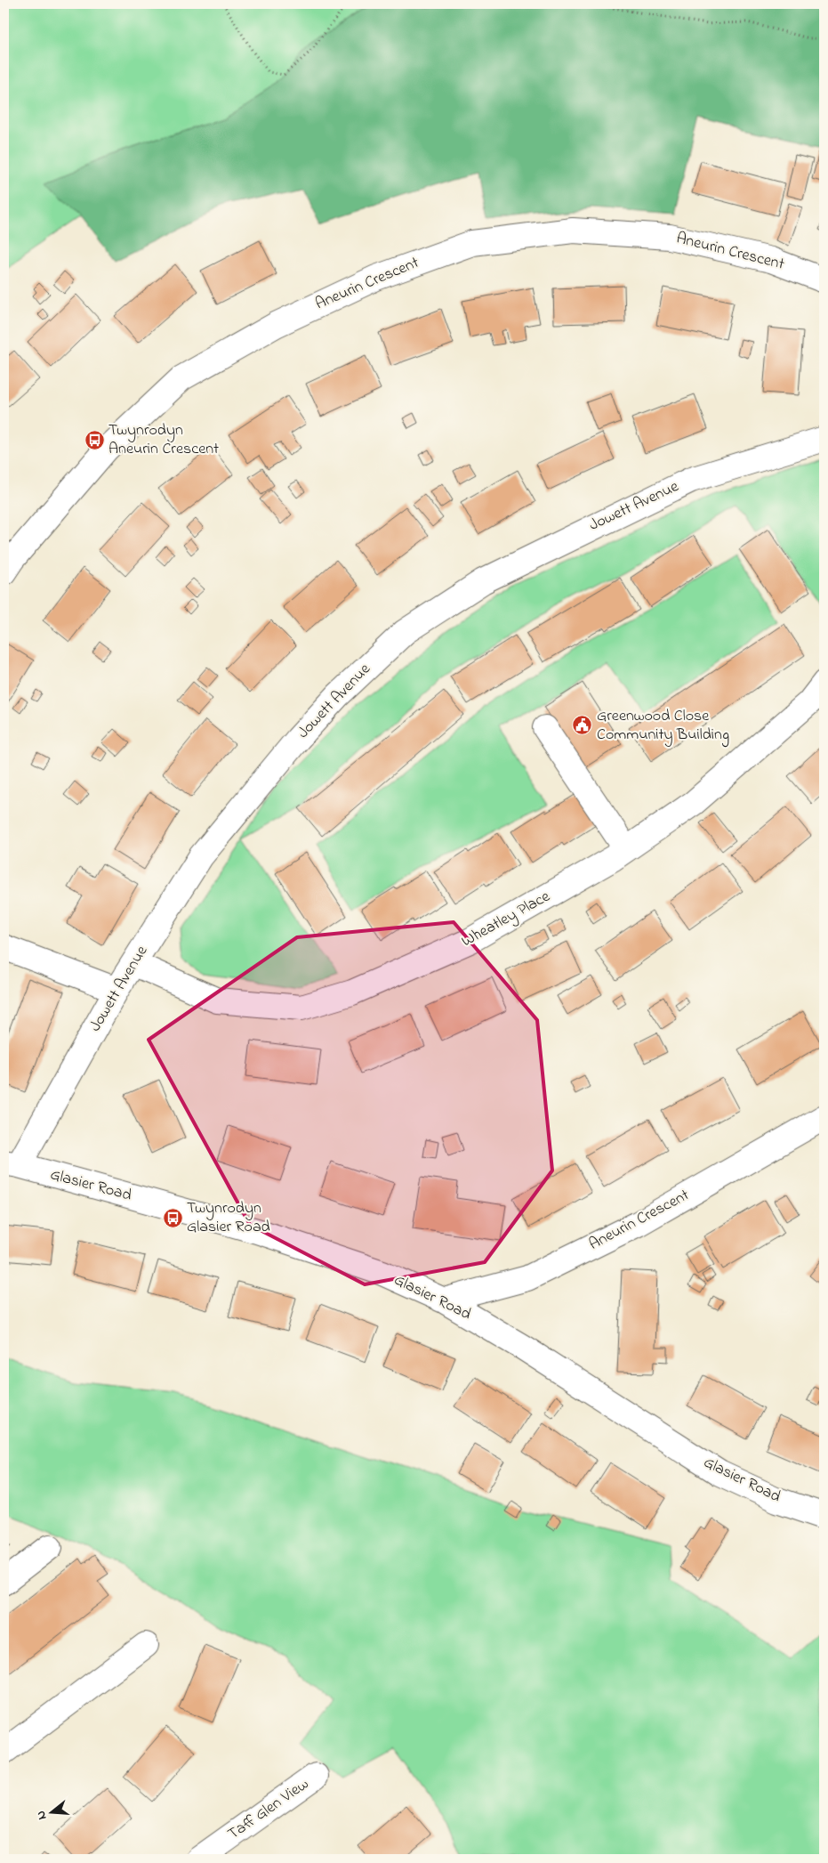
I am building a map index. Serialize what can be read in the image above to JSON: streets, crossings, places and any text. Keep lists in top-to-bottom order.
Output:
{
  "streets": {
    "street": [
      "Aneurin Crescent",
      "Jowett Avenue",
      "Wheatley Place",
      "Glasier Road",
      "Taff Glen View"
    ]
  },
  "crossings": [
    ["Aneurin Crescent", "Glasier Road"],
    ["Jowett Avenue", "Wheatley Place"],
    ["Jowett Avenue", "Glasier Road"]
  ],
  "places": {
    "bus stop": ["Twynrodyn Aneurin Crescent", "Twynrodyn Glasier Road"],
    "public building": ["Greenwood Close Community Building"]
  },
  "north": "left"
}
